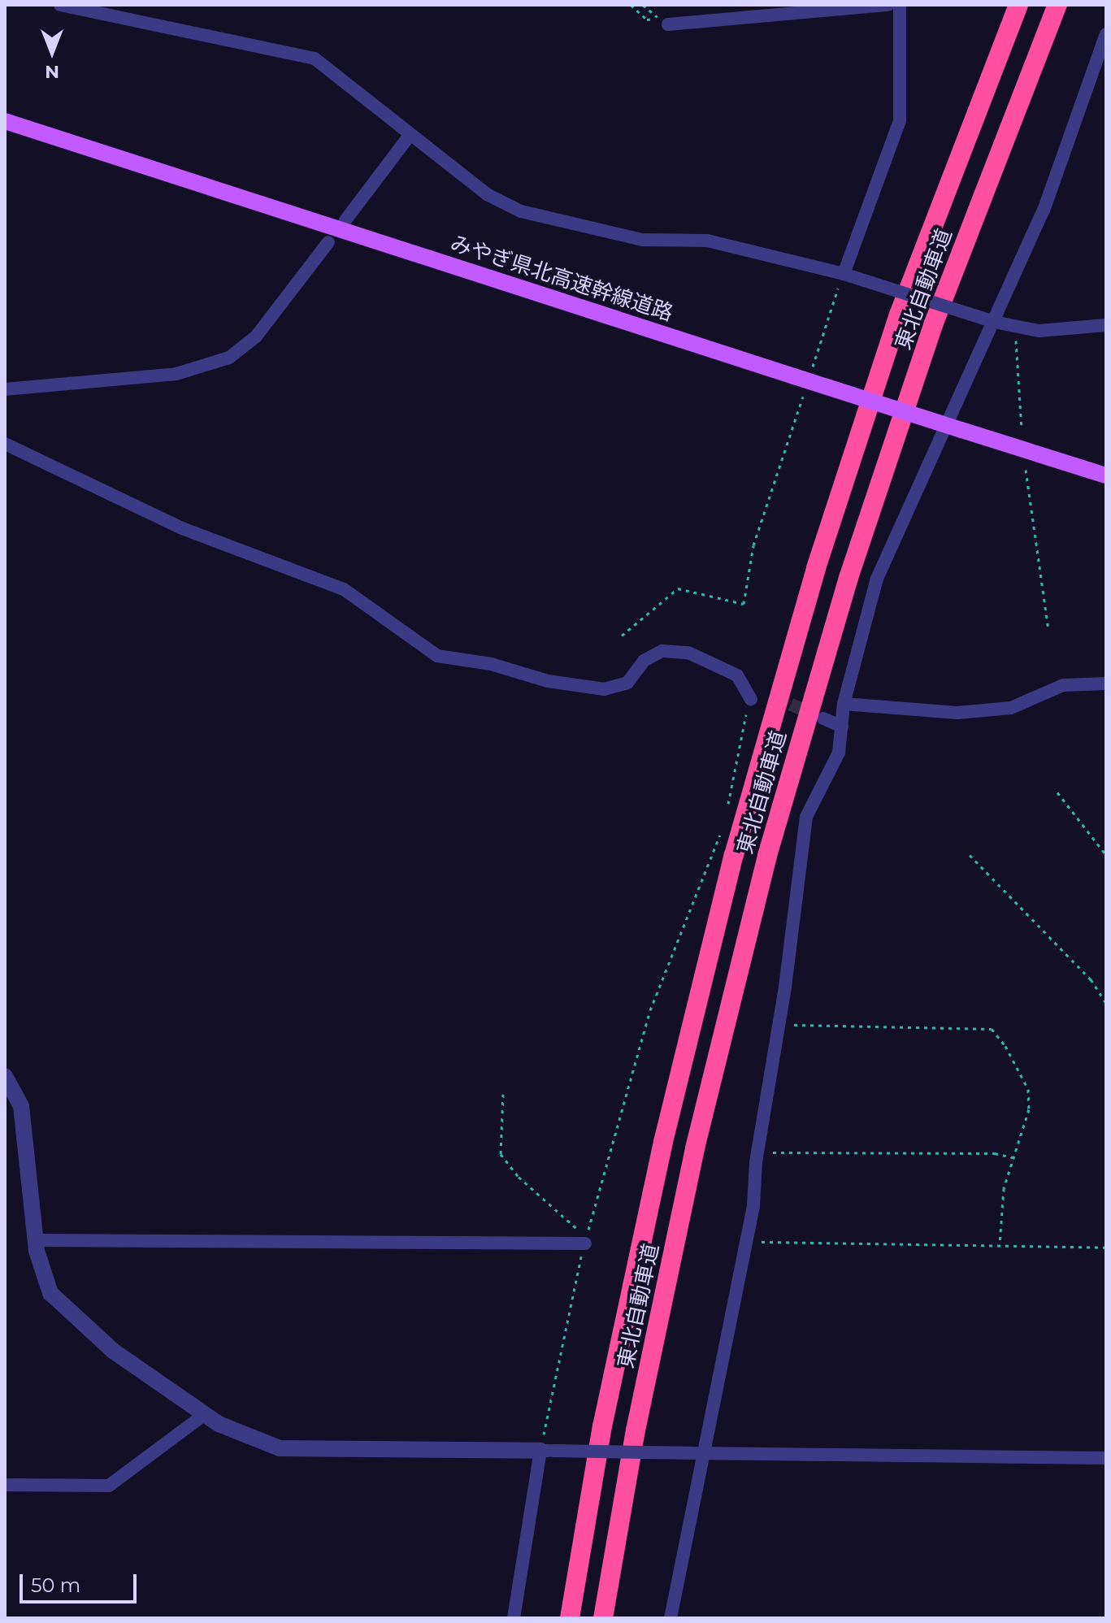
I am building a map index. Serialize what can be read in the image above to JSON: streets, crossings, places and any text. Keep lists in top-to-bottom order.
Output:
{
  "streets": {
    "highway": ["東北自動車道"],
    "main road": ["みやぎ県北高速幹線道路"]
  },
  "scale_bar": "50 m",
  "north": "bottom"
}
